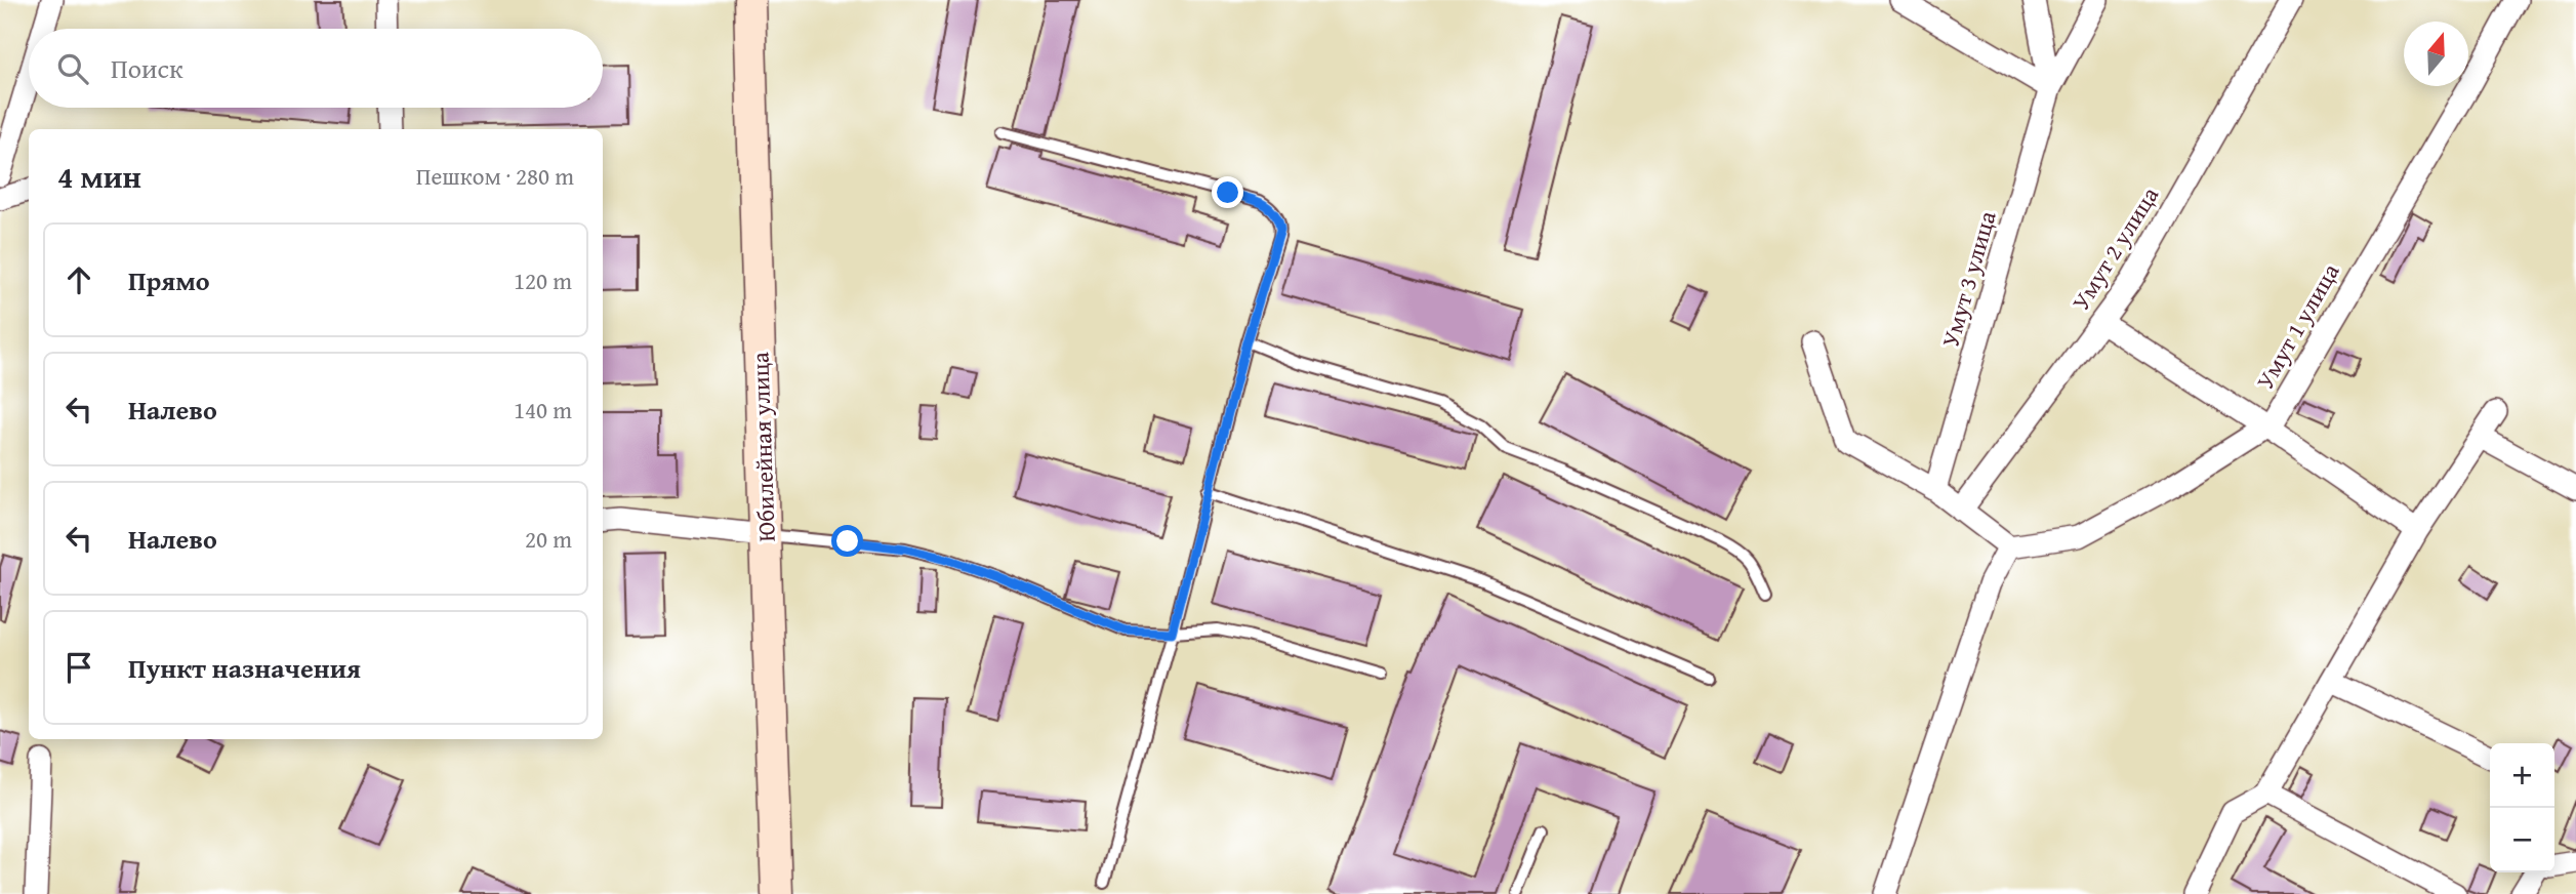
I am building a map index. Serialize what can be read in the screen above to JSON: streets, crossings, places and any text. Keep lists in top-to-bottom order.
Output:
{
  "streets": {
    "main road": ["Юбилейная улица"],
    "street": ["Умут 2 улица", "Умут 3 улица", "Умут 1 улица"]
  },
  "north": "top",
  "page": {
    "search": "Поиск",
    "heading": ["4 мин", "Пешком · 280 m"],
    "list": [
      ["Прямо", "120 m"],
      ["Налево", "140 m"],
      ["Налево", "20 m"],
      "Пункт назначения"
    ],
    "map_buttons": ["+", "−"]
  }
}
